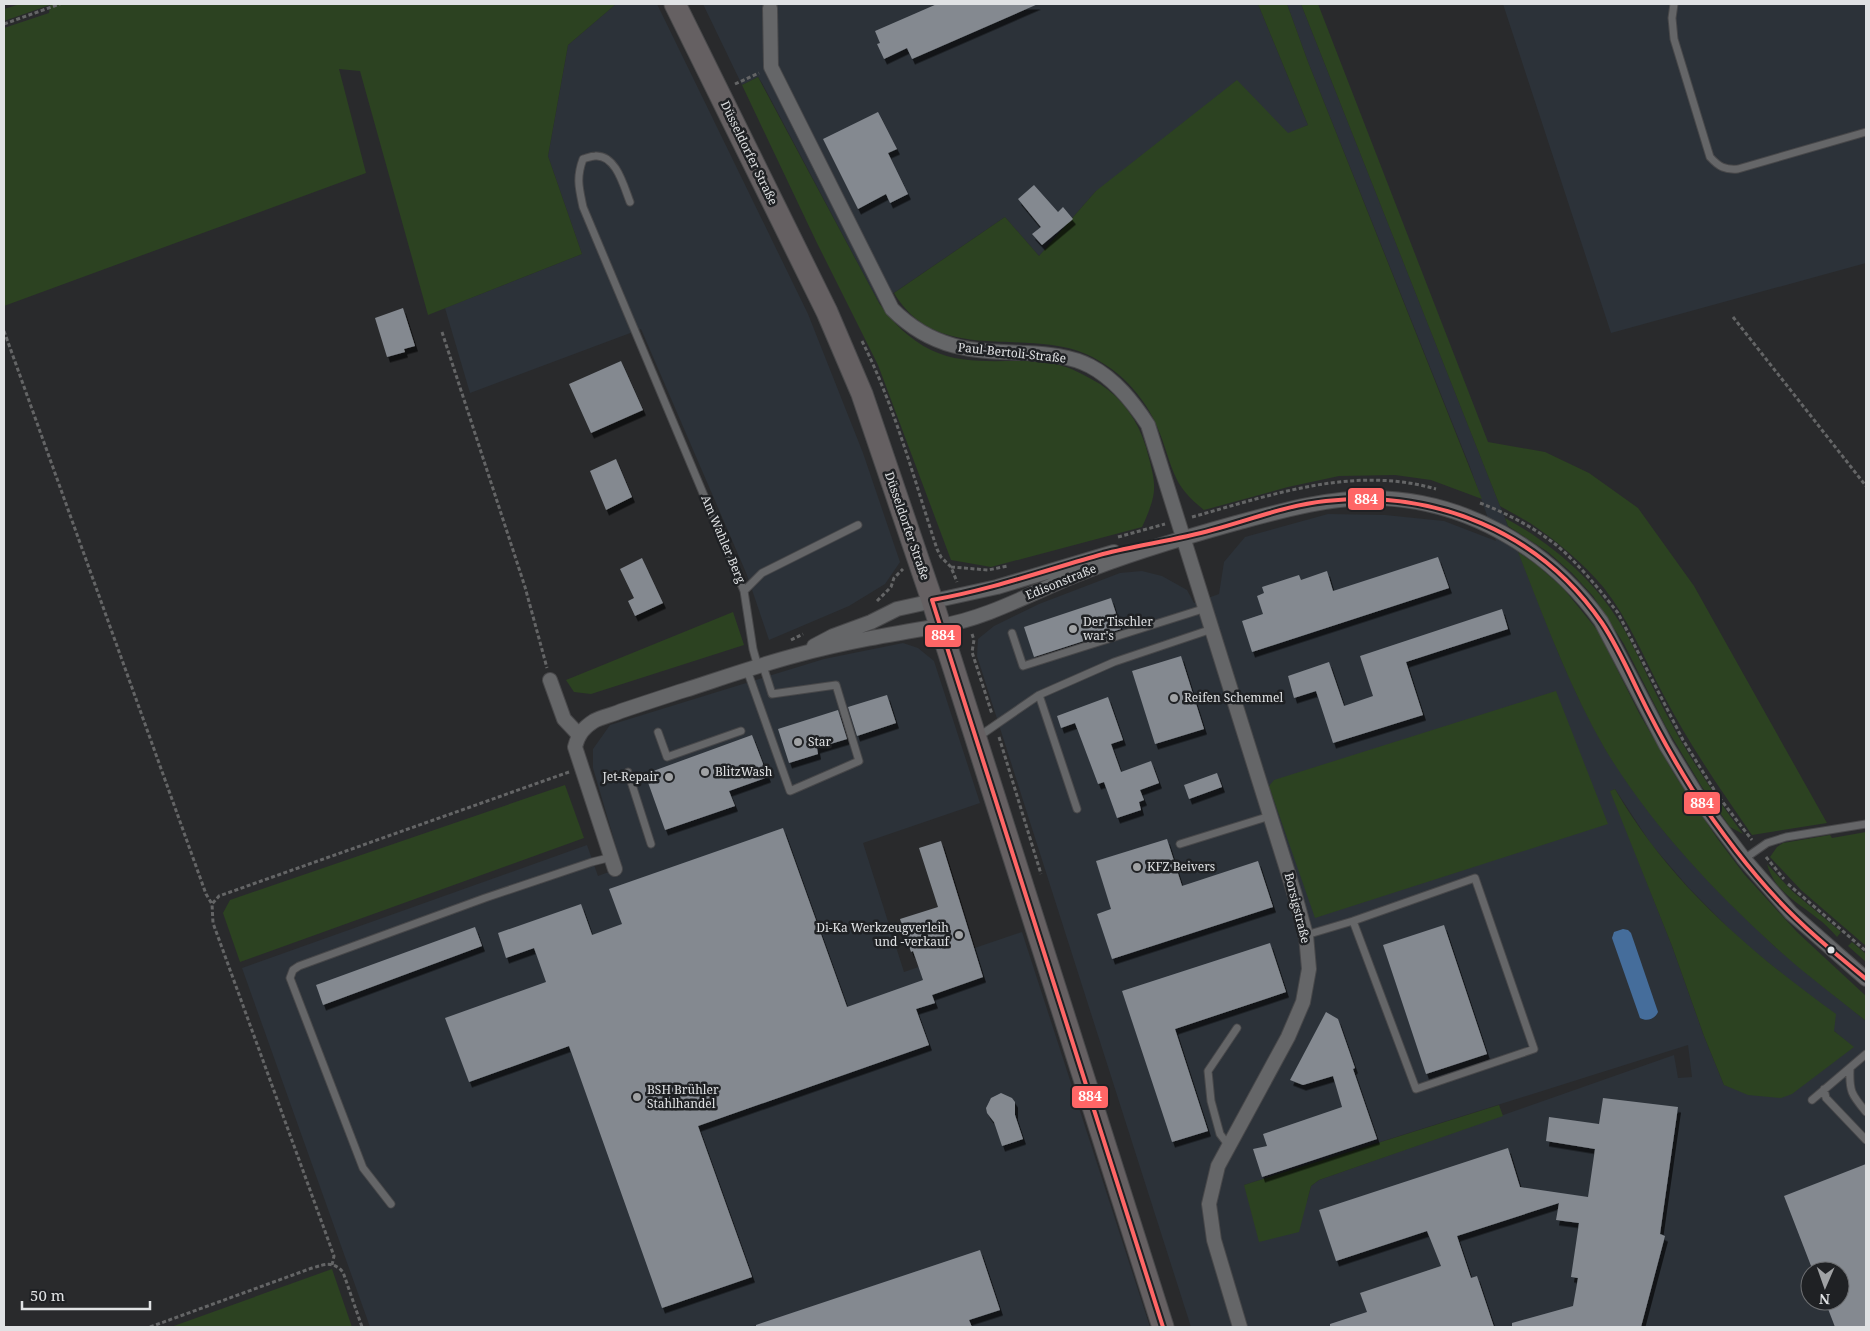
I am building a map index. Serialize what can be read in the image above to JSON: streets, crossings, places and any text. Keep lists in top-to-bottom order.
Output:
{
  "streets": {
    "main road": ["Düsseldorfer Straße"],
    "street": ["Paul-Bertoli-Straße", "Edisonstraße", "Borsigstraße"],
    "lane": ["Am Wahler Berg"]
  },
  "crossings": [
    ["Düsseldorfer Straße", "Edisonstraße"],
    ["Paul-Bertoli-Straße", "Edisonstraße"],
    ["Paul-Bertoli-Straße", "Borsigstraße"],
    ["Edisonstraße", "Borsigstraße"]
  ],
  "places": [
    "Der Tischler war's",
    "Reifen Schemmel",
    "Star",
    "BlitzWash",
    "Jet-Repair",
    "KFZ Beivers",
    "Di-Ka Werkzeugverleih und -verkauf",
    "BSH Brühler Stahlhandel"
  ],
  "lines": ["transit line 884"],
  "scale_bar": "50 m",
  "north": "bottom"
}
